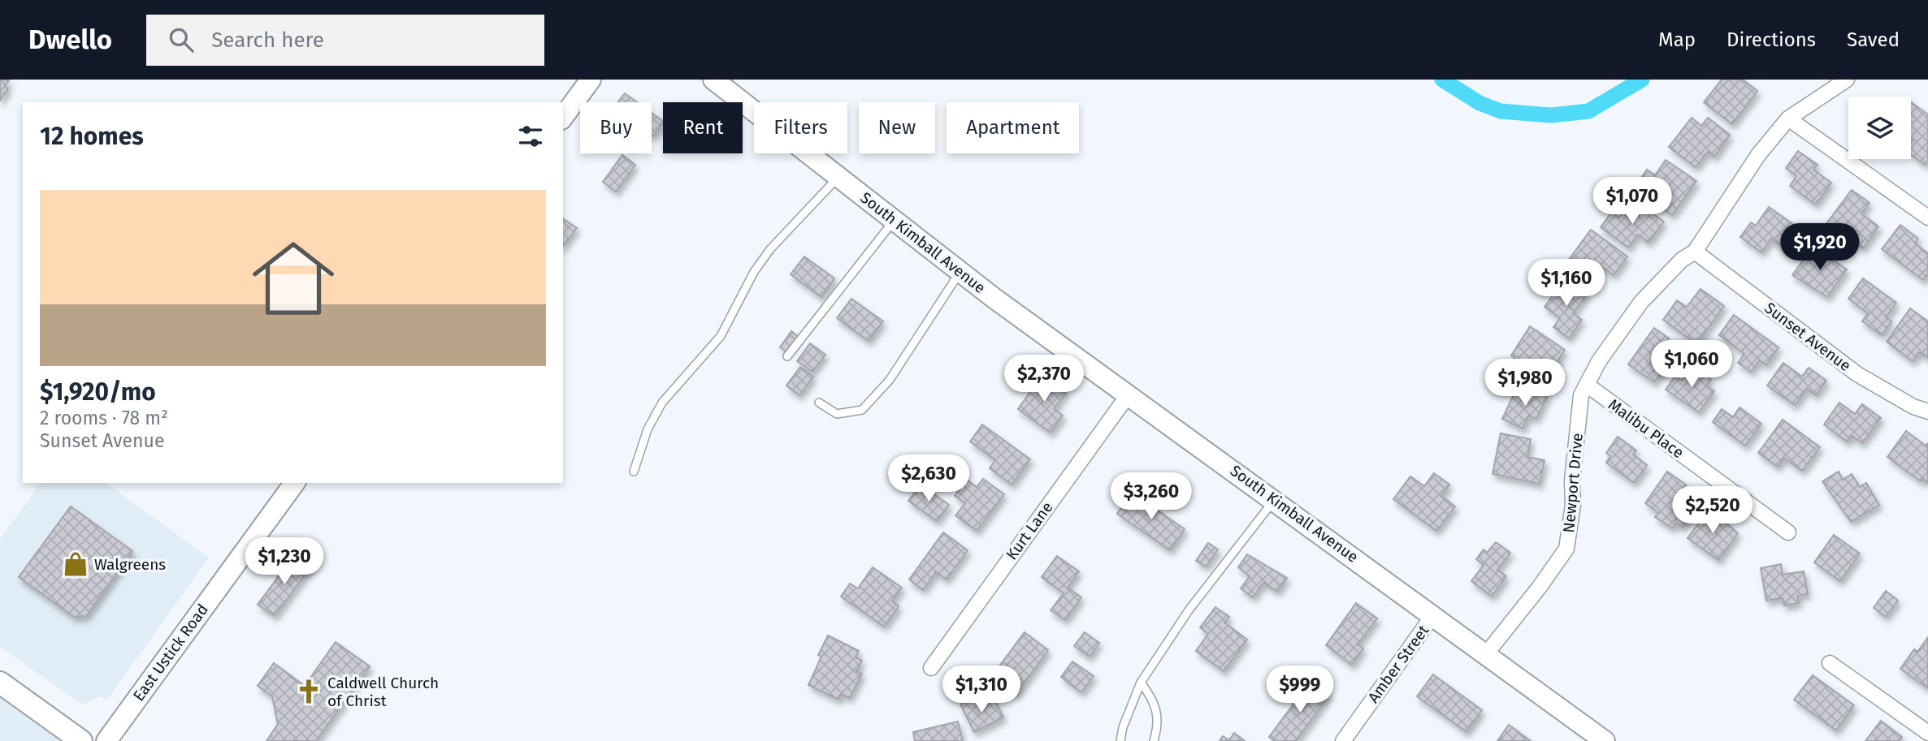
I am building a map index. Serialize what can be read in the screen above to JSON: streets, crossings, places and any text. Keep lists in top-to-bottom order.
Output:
{
  "streets": {
    "street": [
      "South Kimball Avenue",
      "Sunset Avenue",
      "Malibu Place",
      "Newport Drive",
      "Kurt Lane",
      "East Ustick Road",
      "Amber Street"
    ]
  },
  "crossings": [
    ["South Kimball Avenue", "Newport Drive"],
    ["South Kimball Avenue", "Kurt Lane"],
    ["South Kimball Avenue", "Amber Street"],
    ["Sunset Avenue", "Newport Drive"],
    ["Malibu Place", "Newport Drive"]
  ],
  "places": {
    "shop": ["Walgreens"],
    "church": ["Caldwell Church of Christ"]
  },
  "page": {
    "header": "Dwello",
    "search": "Search here",
    "nav": ["Map", "Directions", "Saved"],
    "chip": [
      "Buy",
      "Rent",
      "Filters",
      "New",
      "Apartment"
    ],
    "heading": "12 homes",
    "list": [
      {
        "name": "$1,920/mo",
        "note": "2 rooms · 78 m² · Sunset Avenue"
      }
    ],
    "price": [
      "$1,070",
      "$1,920",
      "$1,160",
      "$1,060",
      "$2,370",
      "$1,980",
      "$2,630",
      "$3,260",
      "$2,520",
      "$1,230",
      "$1,310",
      "$999"
    ]
  }
}
